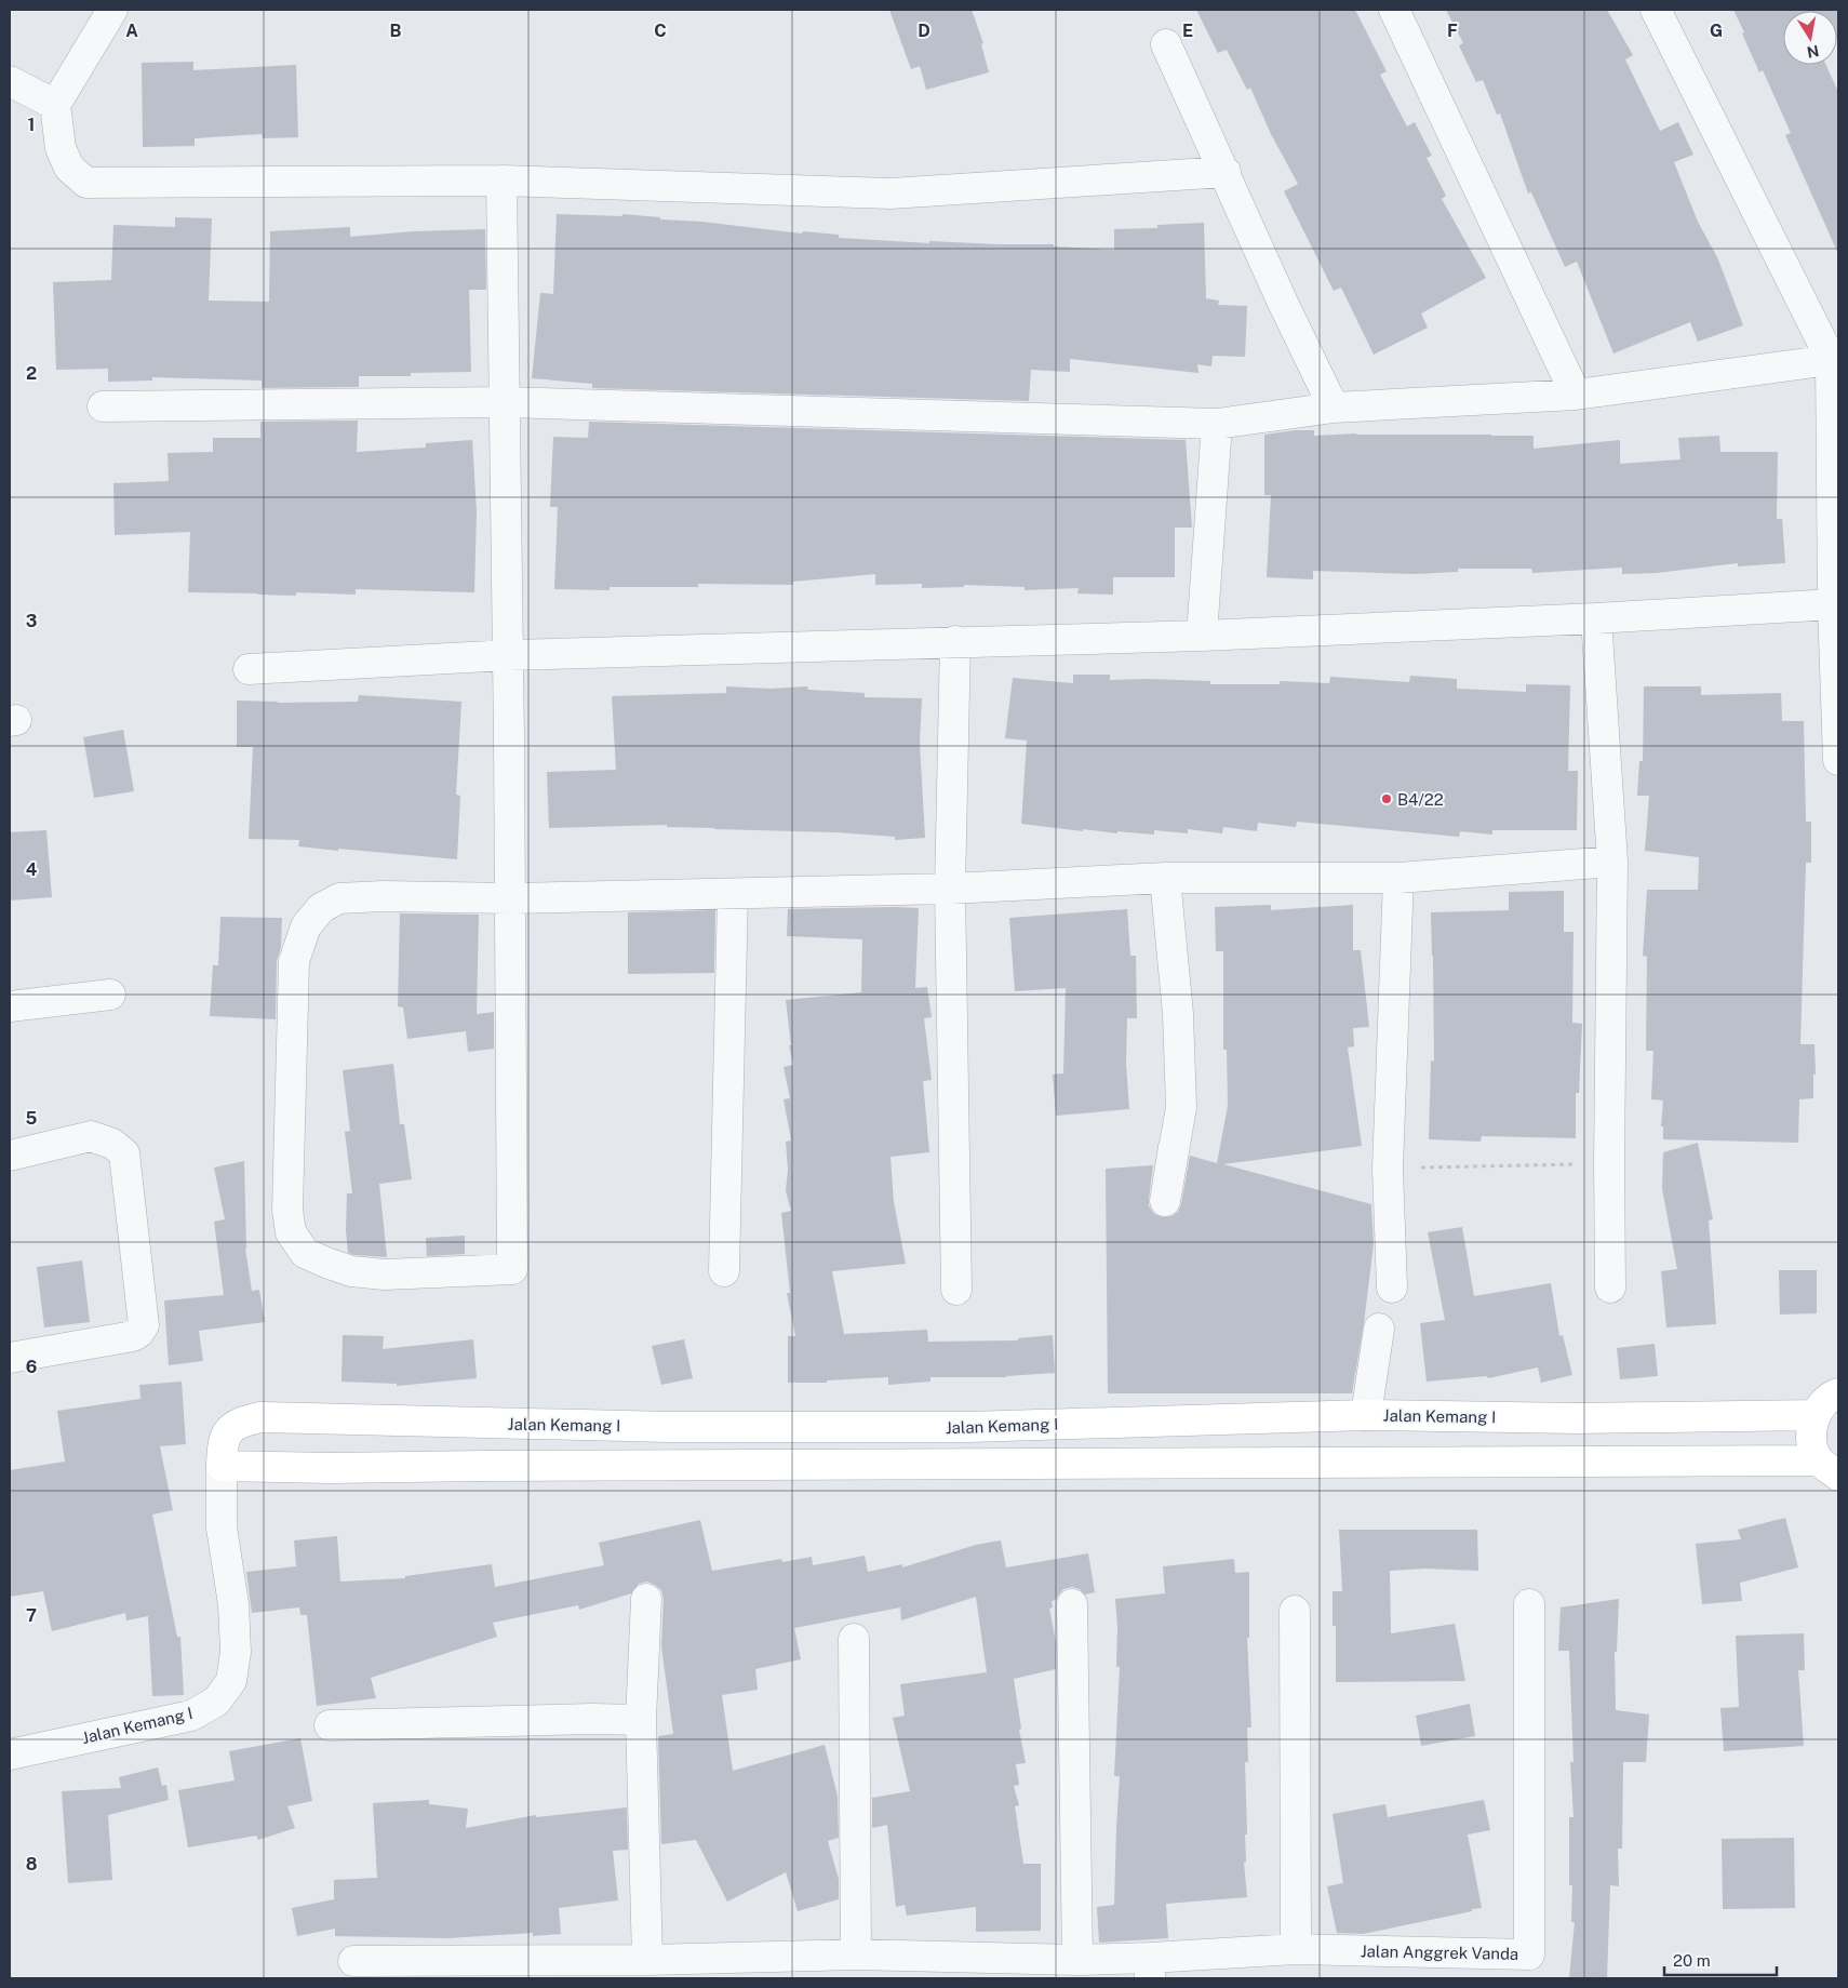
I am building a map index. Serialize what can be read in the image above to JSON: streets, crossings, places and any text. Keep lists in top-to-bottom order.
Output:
{
  "streets": {
    "street": ["Jalan Kemang I", "Jalan Anggrek Vanda"]
  },
  "places": ["B4/22"],
  "scale_bar": "20 m",
  "north": "bottom",
  "grid": {
    "columns": [
      "A",
      "B",
      "C",
      "D",
      "E",
      "F",
      "G"
    ],
    "rows": [
      "1",
      "2",
      "3",
      "4",
      "5",
      "6",
      "7",
      "8"
    ]
  }
}
